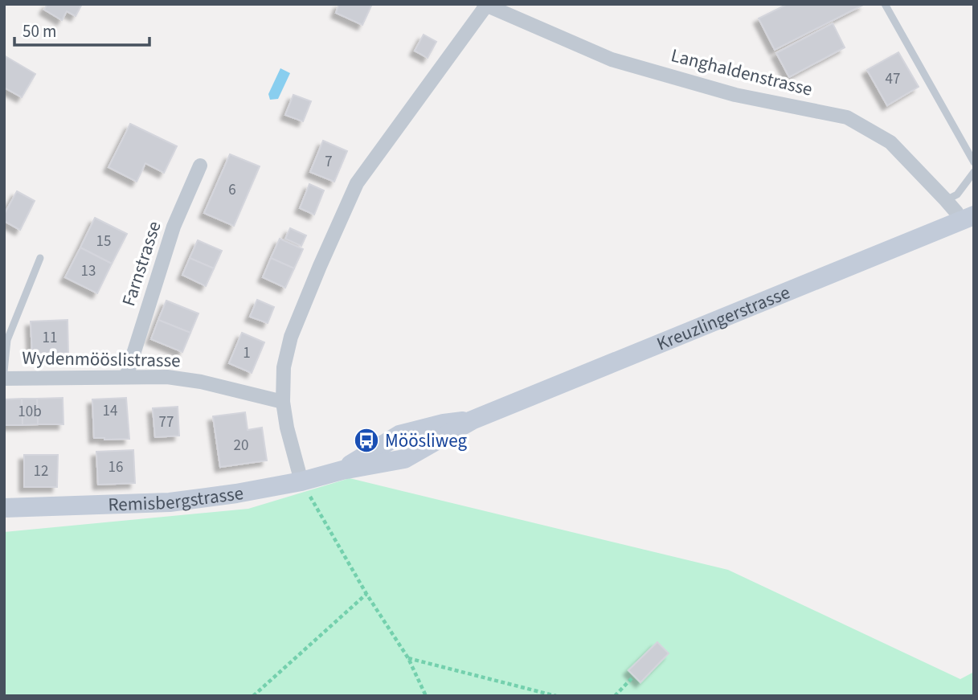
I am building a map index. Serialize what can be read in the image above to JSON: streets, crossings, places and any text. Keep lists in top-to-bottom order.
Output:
{
  "streets": {
    "street": [
      "Langhaldenstrasse",
      "Farnstrasse",
      "Kreuzlingerstrasse",
      "Wydenmööslistrasse",
      "Remisbergstrasse"
    ]
  },
  "crossings": [
    ["Langhaldenstrasse", "Kreuzlingerstrasse"],
    ["Farnstrasse", "Wydenmööslistrasse"],
    ["Kreuzlingerstrasse", "Remisbergstrasse"]
  ],
  "places": {
    "bus stop": ["Möösliweg"]
  },
  "house_numbers": [
    "47",
    "7",
    "6",
    "15",
    "13",
    "11",
    "1",
    "14",
    "10b",
    "77",
    "20",
    "16",
    "12"
  ],
  "scale_bar": "50 m"
}
